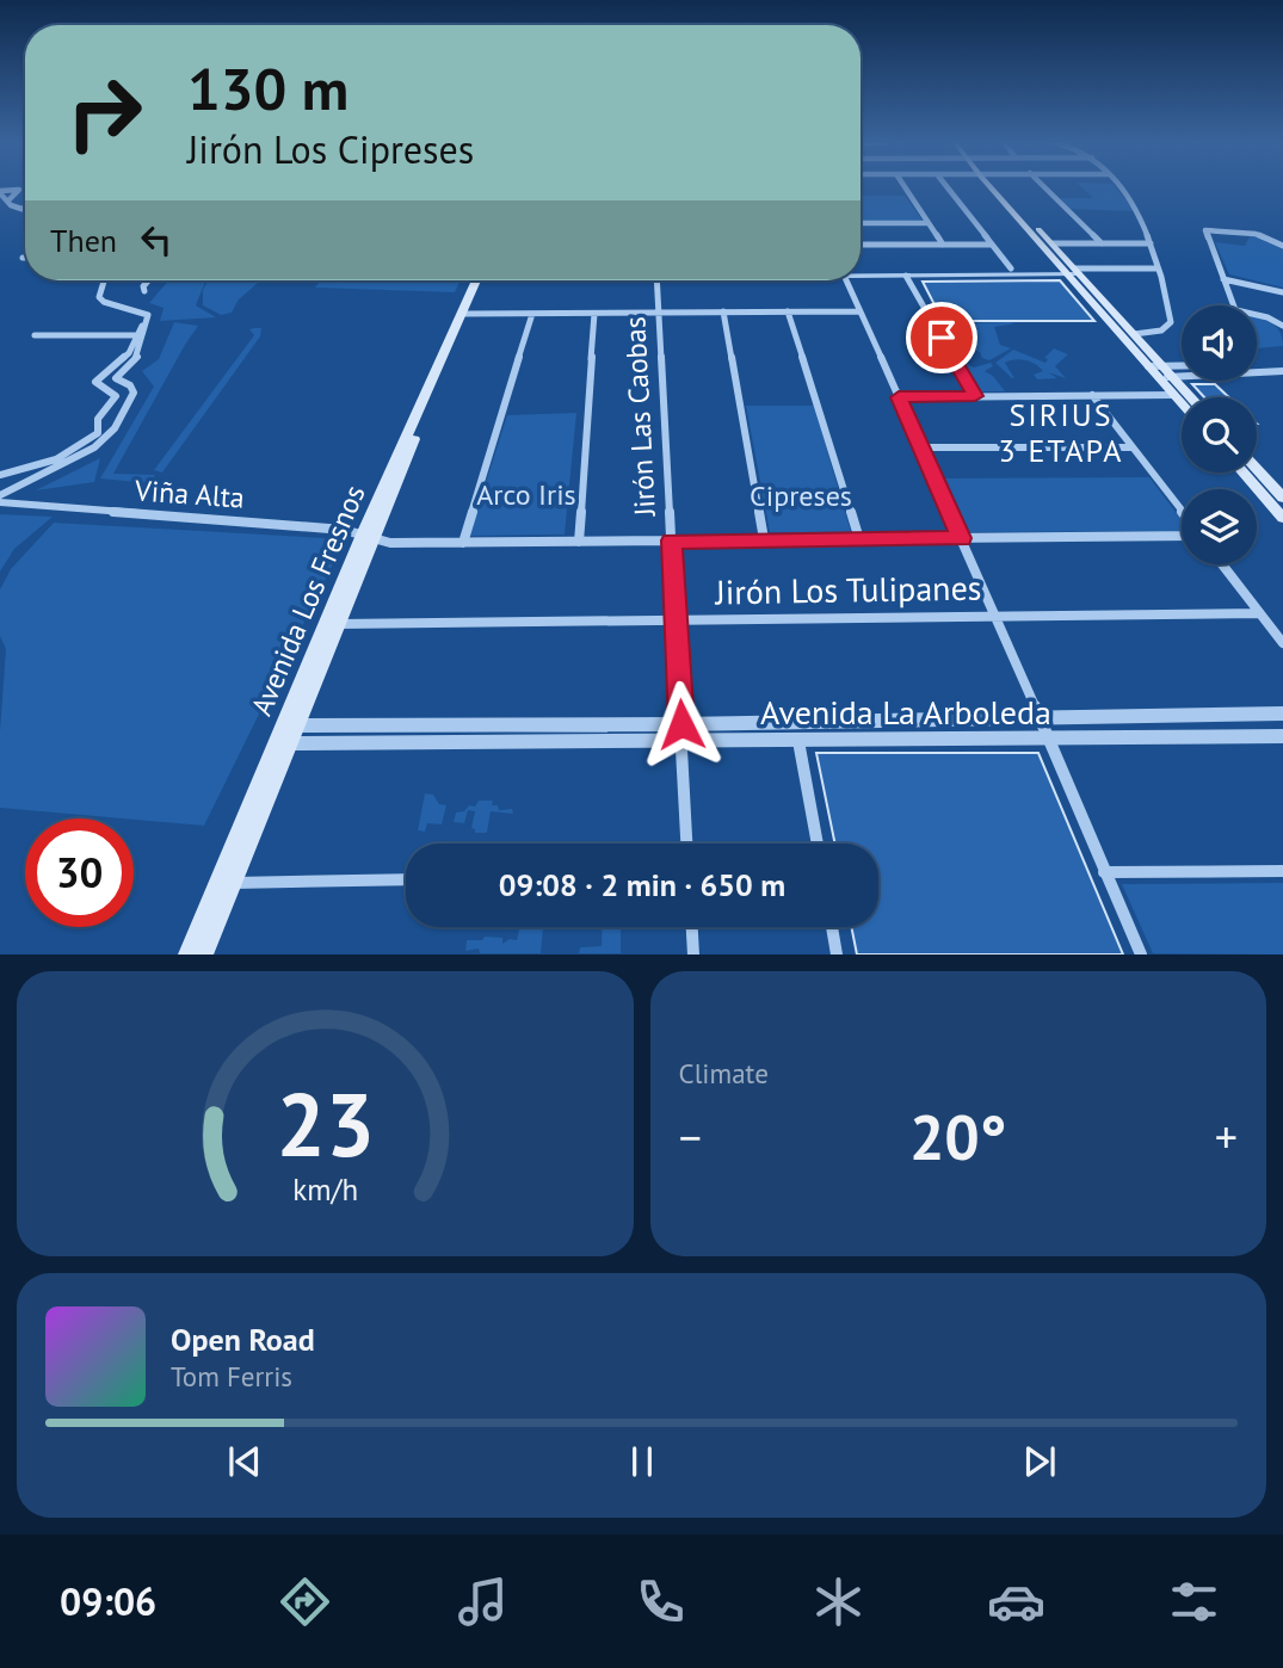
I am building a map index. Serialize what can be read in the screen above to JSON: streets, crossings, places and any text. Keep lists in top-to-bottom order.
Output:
{
  "streets": {
    "main road": ["Avenida Los Fresnos"],
    "street": [
      "Jirón Las Caobas",
      "Viña Alta",
      "Jirón Los Tulipanes",
      "Avenida La Arboleda"
    ]
  },
  "crossings": [
    ["Jirón Las Caobas", "Viña Alta"],
    ["Jirón Las Caobas", "Jirón Los Tulipanes"],
    ["Jirón Las Caobas", "Avenida La Arboleda"],
    ["Viña Alta", "Avenida Los Fresnos"],
    ["Jirón Los Tulipanes", "Avenida Los Fresnos"],
    ["Avenida Los Fresnos", "Avenida La Arboleda"]
  ],
  "districts": ["SIRIUS 3 ETAPA"],
  "parks": ["Arco Iris", "Cipreses"],
  "page": {
    "turn": ["130 m", "Jirón Los Cipreses"],
    "then": "Then",
    "limit": "30",
    "trip": "09:08 · 2 min · 650 m",
    "tile": "Climate",
    "heat": ["−", "20°", "+"],
    "song": ["Open Road", "Tom Ferris"],
    "tabs": "09:06",
    "gauge": ["23", "km/h"]
  }
}
